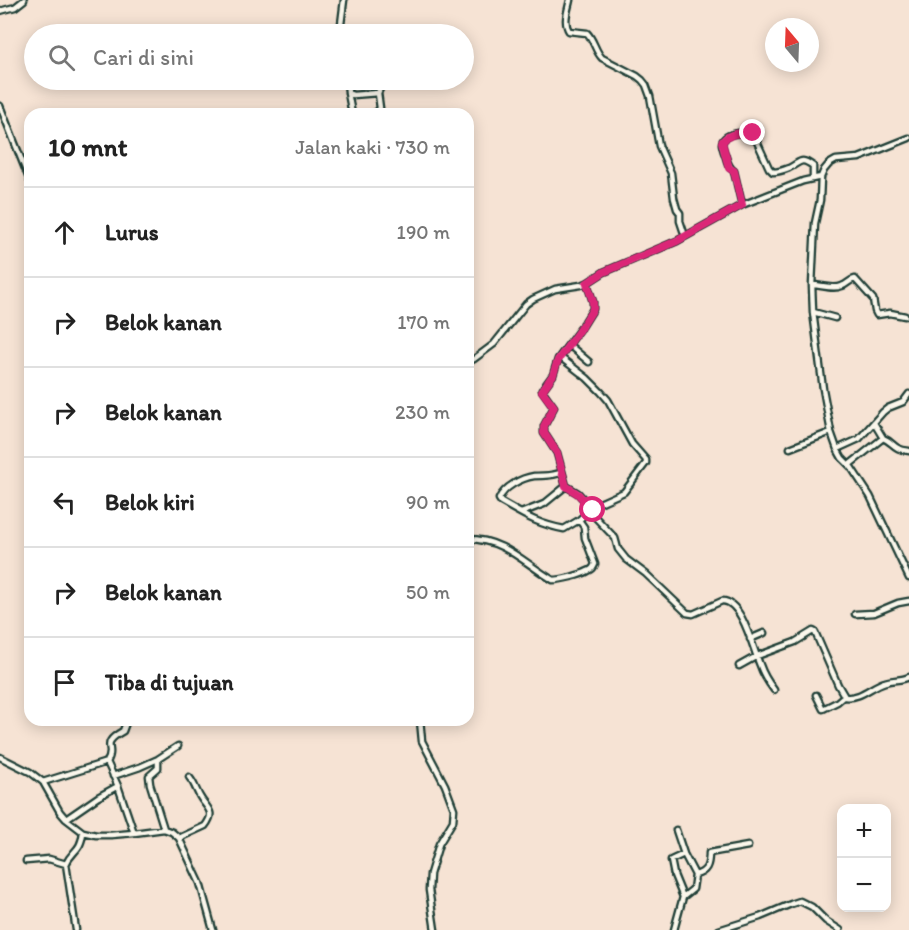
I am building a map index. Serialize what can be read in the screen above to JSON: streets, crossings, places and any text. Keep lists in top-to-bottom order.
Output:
{
  "north": "top",
  "page": {
    "search": "Cari di sini",
    "heading": ["10 mnt", "Jalan kaki · 730 m"],
    "list": [
      ["Lurus", "190 m"],
      ["Belok kanan", "170 m"],
      ["Belok kanan", "230 m"],
      ["Belok kiri", "90 m"],
      ["Belok kanan", "50 m"],
      "Tiba di tujuan"
    ],
    "map_buttons": ["+", "−"]
  }
}
